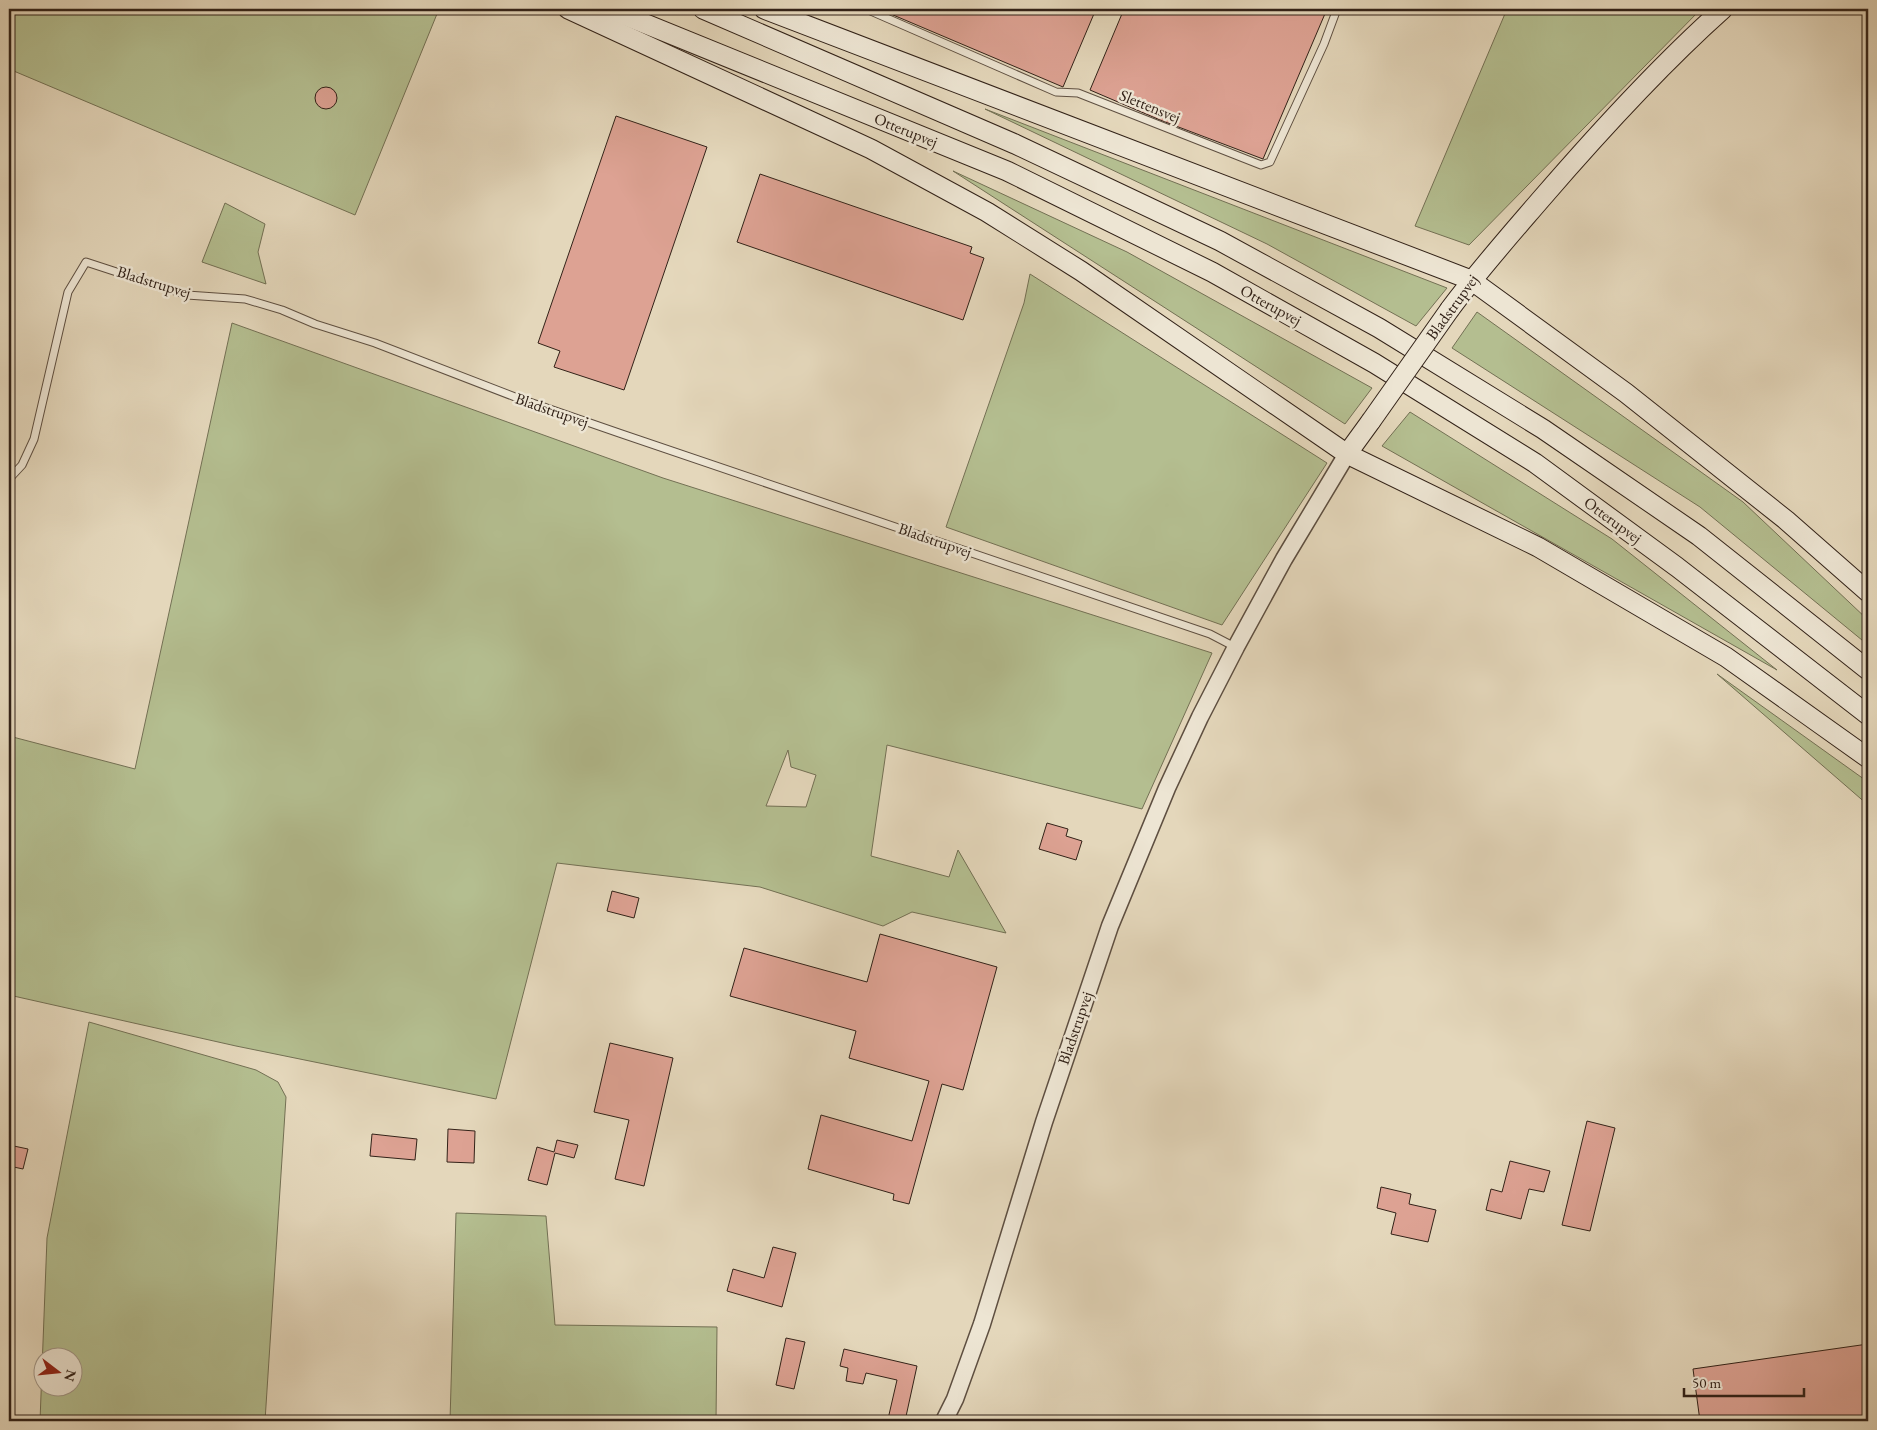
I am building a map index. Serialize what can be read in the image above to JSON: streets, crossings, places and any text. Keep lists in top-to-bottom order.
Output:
{
  "streets": {
    "main road": ["Otterupvej", "Bladstrupvej"],
    "lane": ["Slettensvej"]
  },
  "scale_bar": "50 m",
  "north": "right"
}
